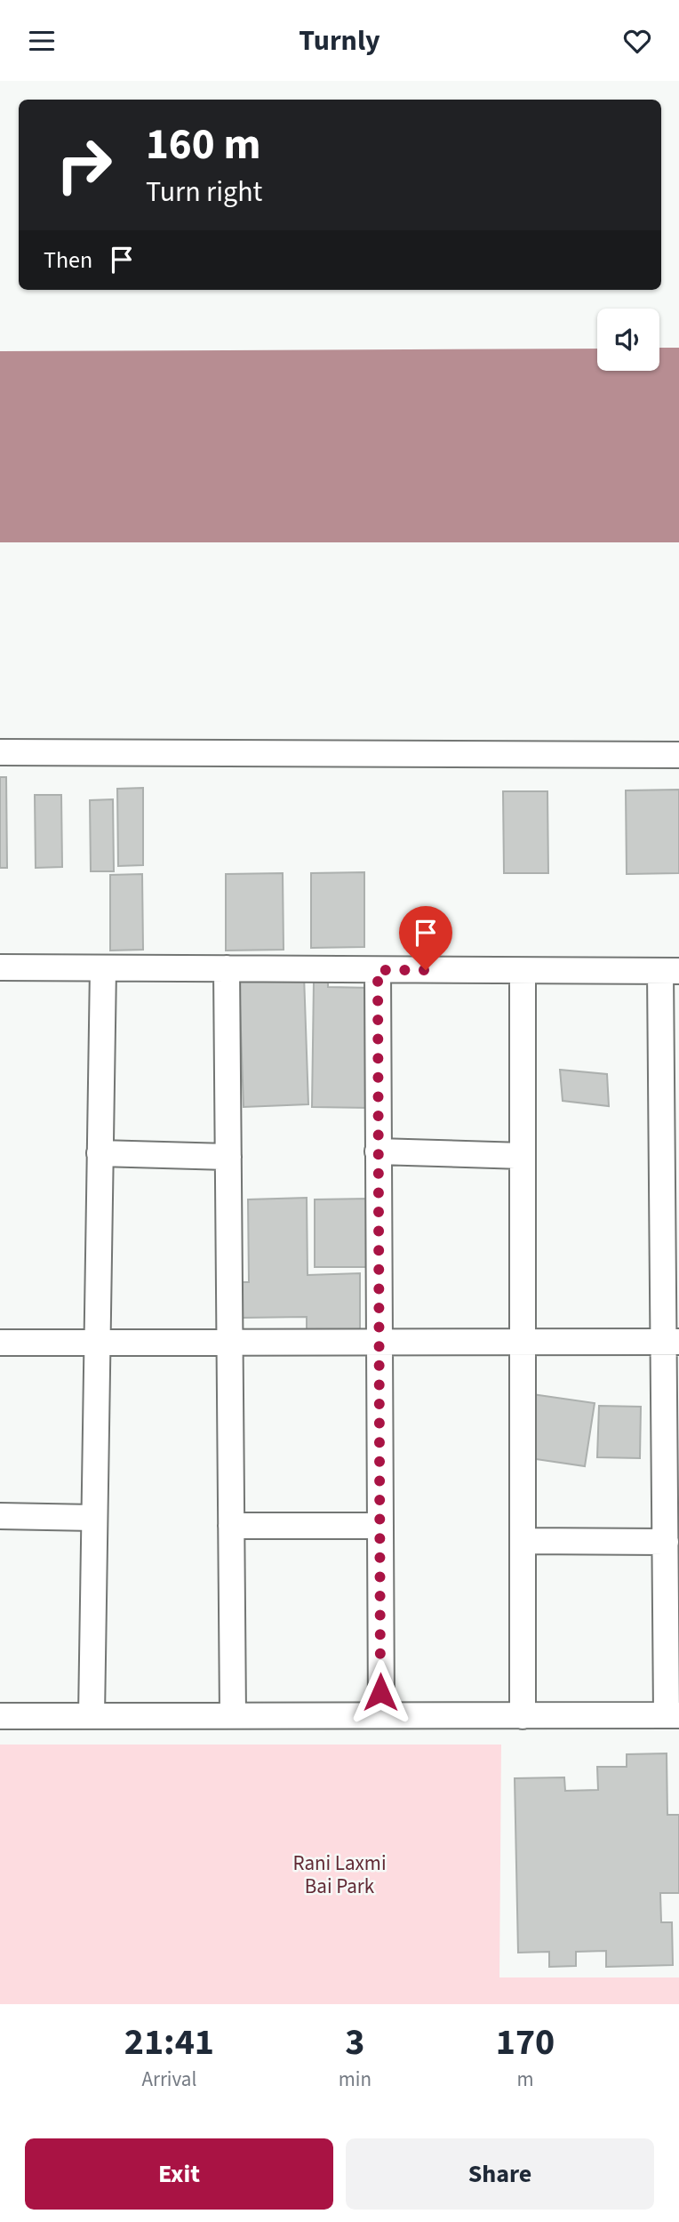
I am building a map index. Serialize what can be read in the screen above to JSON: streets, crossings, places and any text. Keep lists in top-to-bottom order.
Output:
{
  "parks": ["Rani Laxmi Bai Park"],
  "page": {
    "header": "Turnly",
    "turn": ["160 m", "Turn right"],
    "then": "Then",
    "eta": [
      "21:41",
      "Arrival",
      "3",
      "min",
      "170",
      "m"
    ],
    "buttons": ["Exit", "Share"]
  }
}
